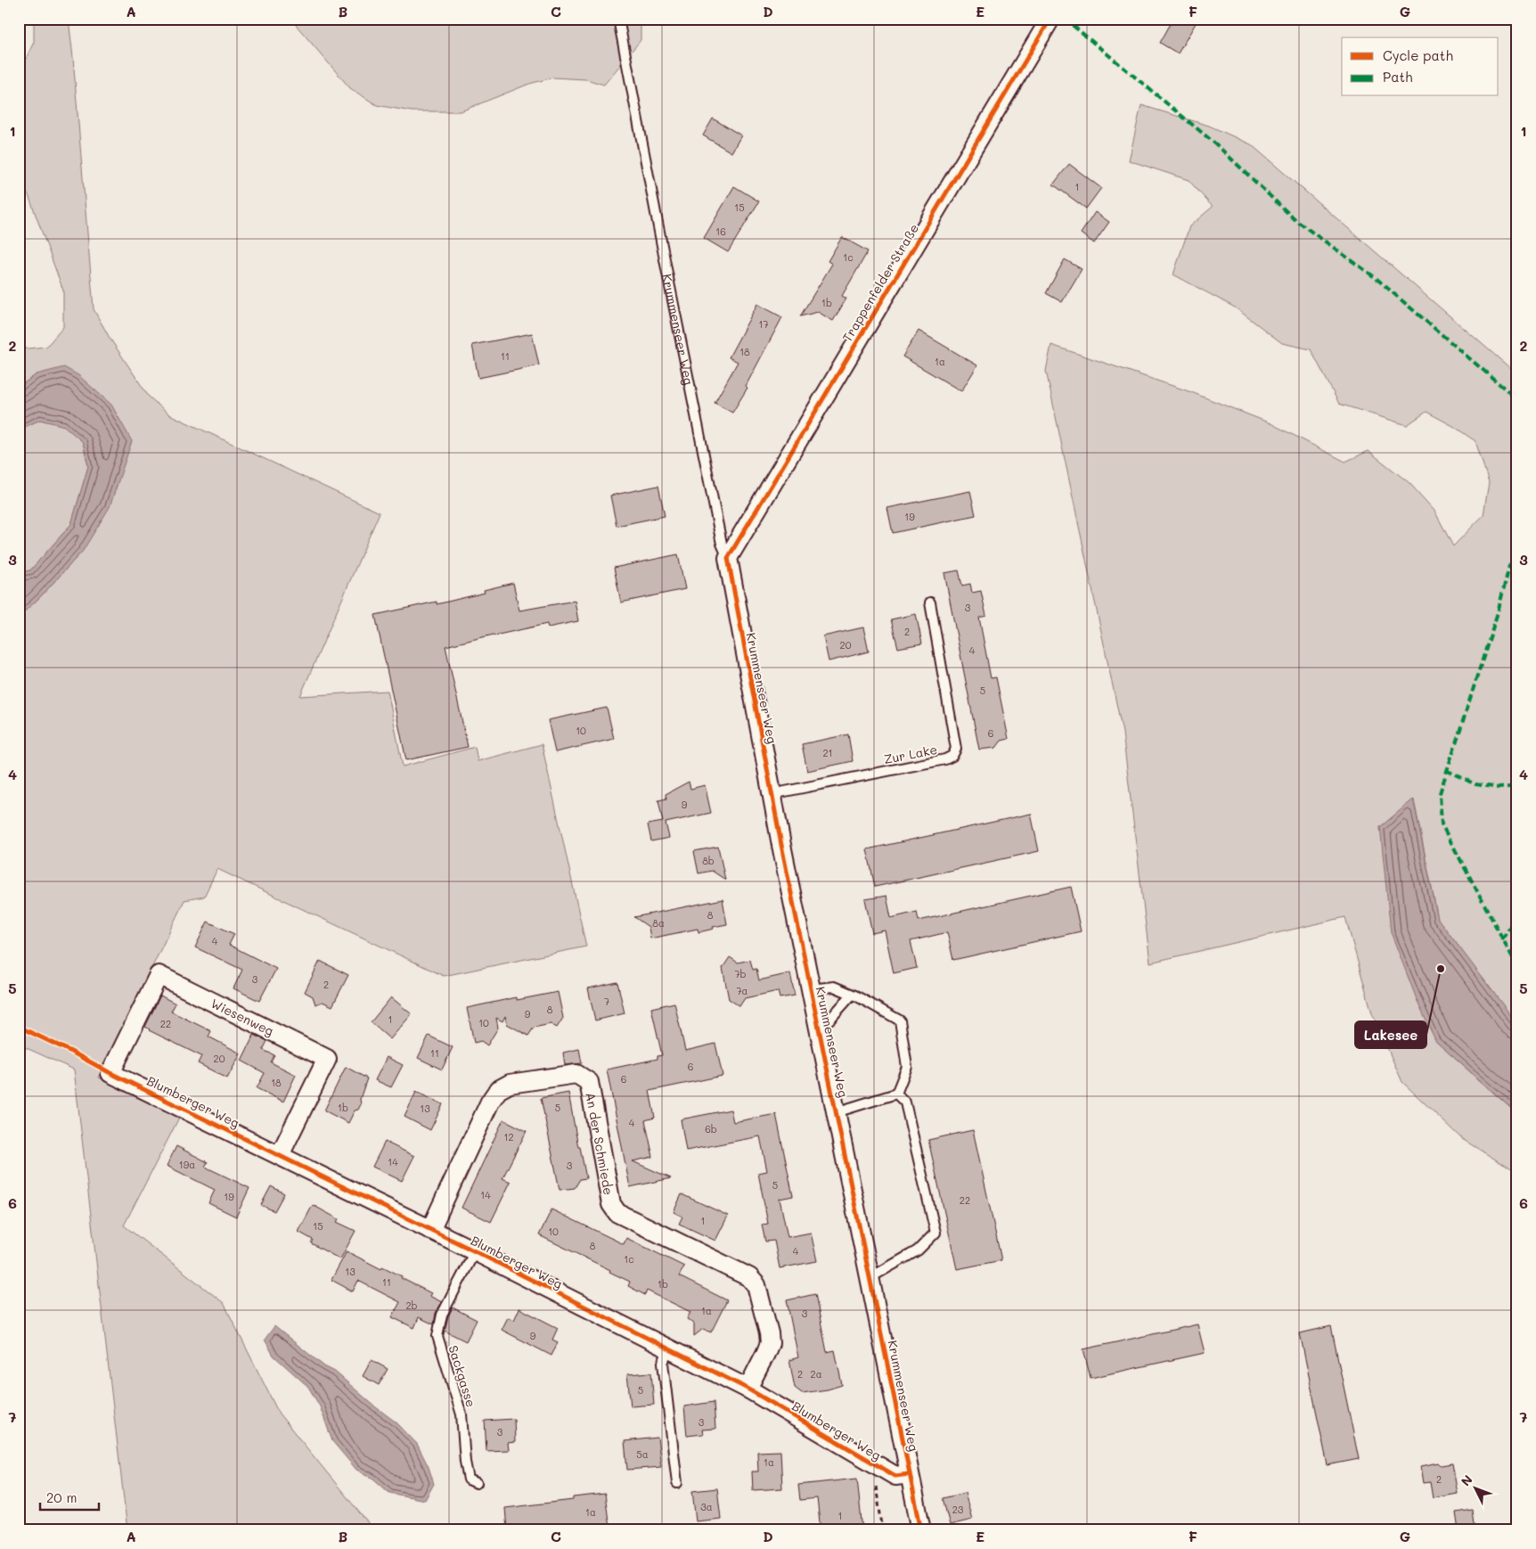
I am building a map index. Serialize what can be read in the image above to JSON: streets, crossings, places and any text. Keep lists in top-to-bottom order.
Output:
{
  "streets": {
    "street": [
      "Trappenfelder Straße",
      "Krummenseer Weg",
      "Wiesenweg",
      "Blumberger Weg",
      "An der Schmiede"
    ],
    "lane": ["Zur Lake", "Sackgasse"]
  },
  "crossings": [
    ["Trappenfelder Straße", "Krummenseer Weg"],
    ["Krummenseer Weg", "Zur Lake"],
    ["Krummenseer Weg", "Blumberger Weg"],
    ["Wiesenweg", "Blumberger Weg"],
    ["Blumberger Weg", "An der Schmiede"],
    ["Blumberger Weg", "Sackgasse"]
  ],
  "places": ["Lakesee"],
  "house_numbers": [
    "1",
    "15",
    "16",
    "1c",
    "1b",
    "17",
    "18",
    "11",
    "1a",
    "19",
    "3",
    "2",
    "20",
    "4",
    "5",
    "10",
    "6",
    "21",
    "9",
    "8b",
    "8",
    "8a",
    "4",
    "7b",
    "3",
    "2",
    "7a",
    "7",
    "8",
    "9",
    "1",
    "10",
    "22",
    "11",
    "20",
    "6",
    "6",
    "18",
    "1b",
    "5",
    "13",
    "4",
    "6b",
    "12",
    "14",
    "19a",
    "3",
    "5",
    "14",
    "19",
    "22",
    "1",
    "15",
    "10",
    "8",
    "4",
    "1c",
    "13",
    "11",
    "1b",
    "2b",
    "1a",
    "3",
    "9",
    "2",
    "2a",
    "5",
    "3",
    "3",
    "5a",
    "1a",
    "2",
    "3a",
    "23",
    "1a",
    "1"
  ],
  "legend": ["Cycle path", "Path"],
  "scale_bar": "20 m",
  "north": "top left",
  "grid": {
    "columns": [
      "A",
      "B",
      "C",
      "D",
      "E",
      "F",
      "G"
    ],
    "rows": [
      "1",
      "2",
      "3",
      "4",
      "5",
      "6",
      "7"
    ]
  }
}
